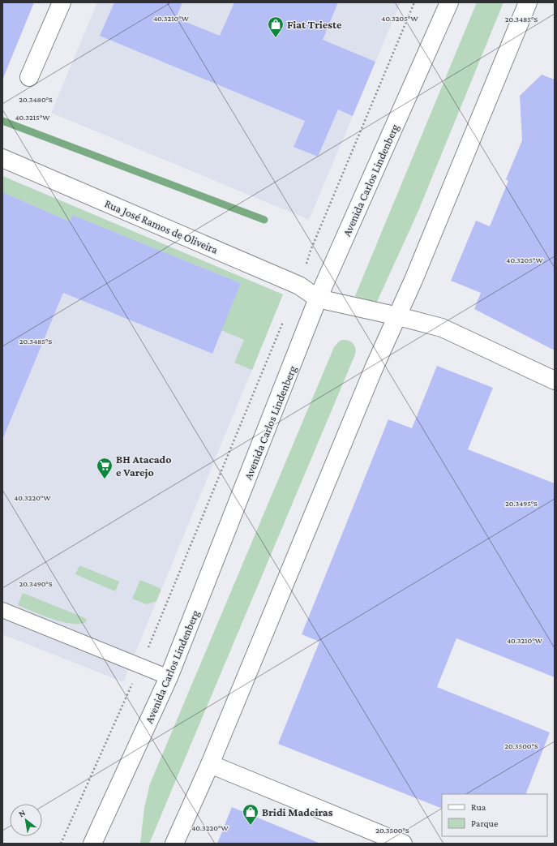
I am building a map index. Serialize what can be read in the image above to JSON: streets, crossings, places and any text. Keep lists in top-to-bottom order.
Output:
{
  "streets": {
    "main road": ["Avenida Carlos Lindenberg", "Rua José Ramos de Oliveira"]
  },
  "crossings": [
    ["Avenida Carlos Lindenberg", "Rua José Ramos de Oliveira"]
  ],
  "places": {
    "shop": ["Fiat Trieste", "Bridi Madeiras"],
    "supermarket": ["BH Atacado e Varejo"]
  },
  "legend": ["Rua", "Parque"],
  "north": "top left",
  "coordinates": [
    "40.3210°W",
    "40.3205°W",
    "20.3485°S",
    "20.3480°S",
    "40.3215°W",
    "40.3220°W",
    "20.3495°S",
    "20.3490°S",
    "20.3500°S"
  ]
}
